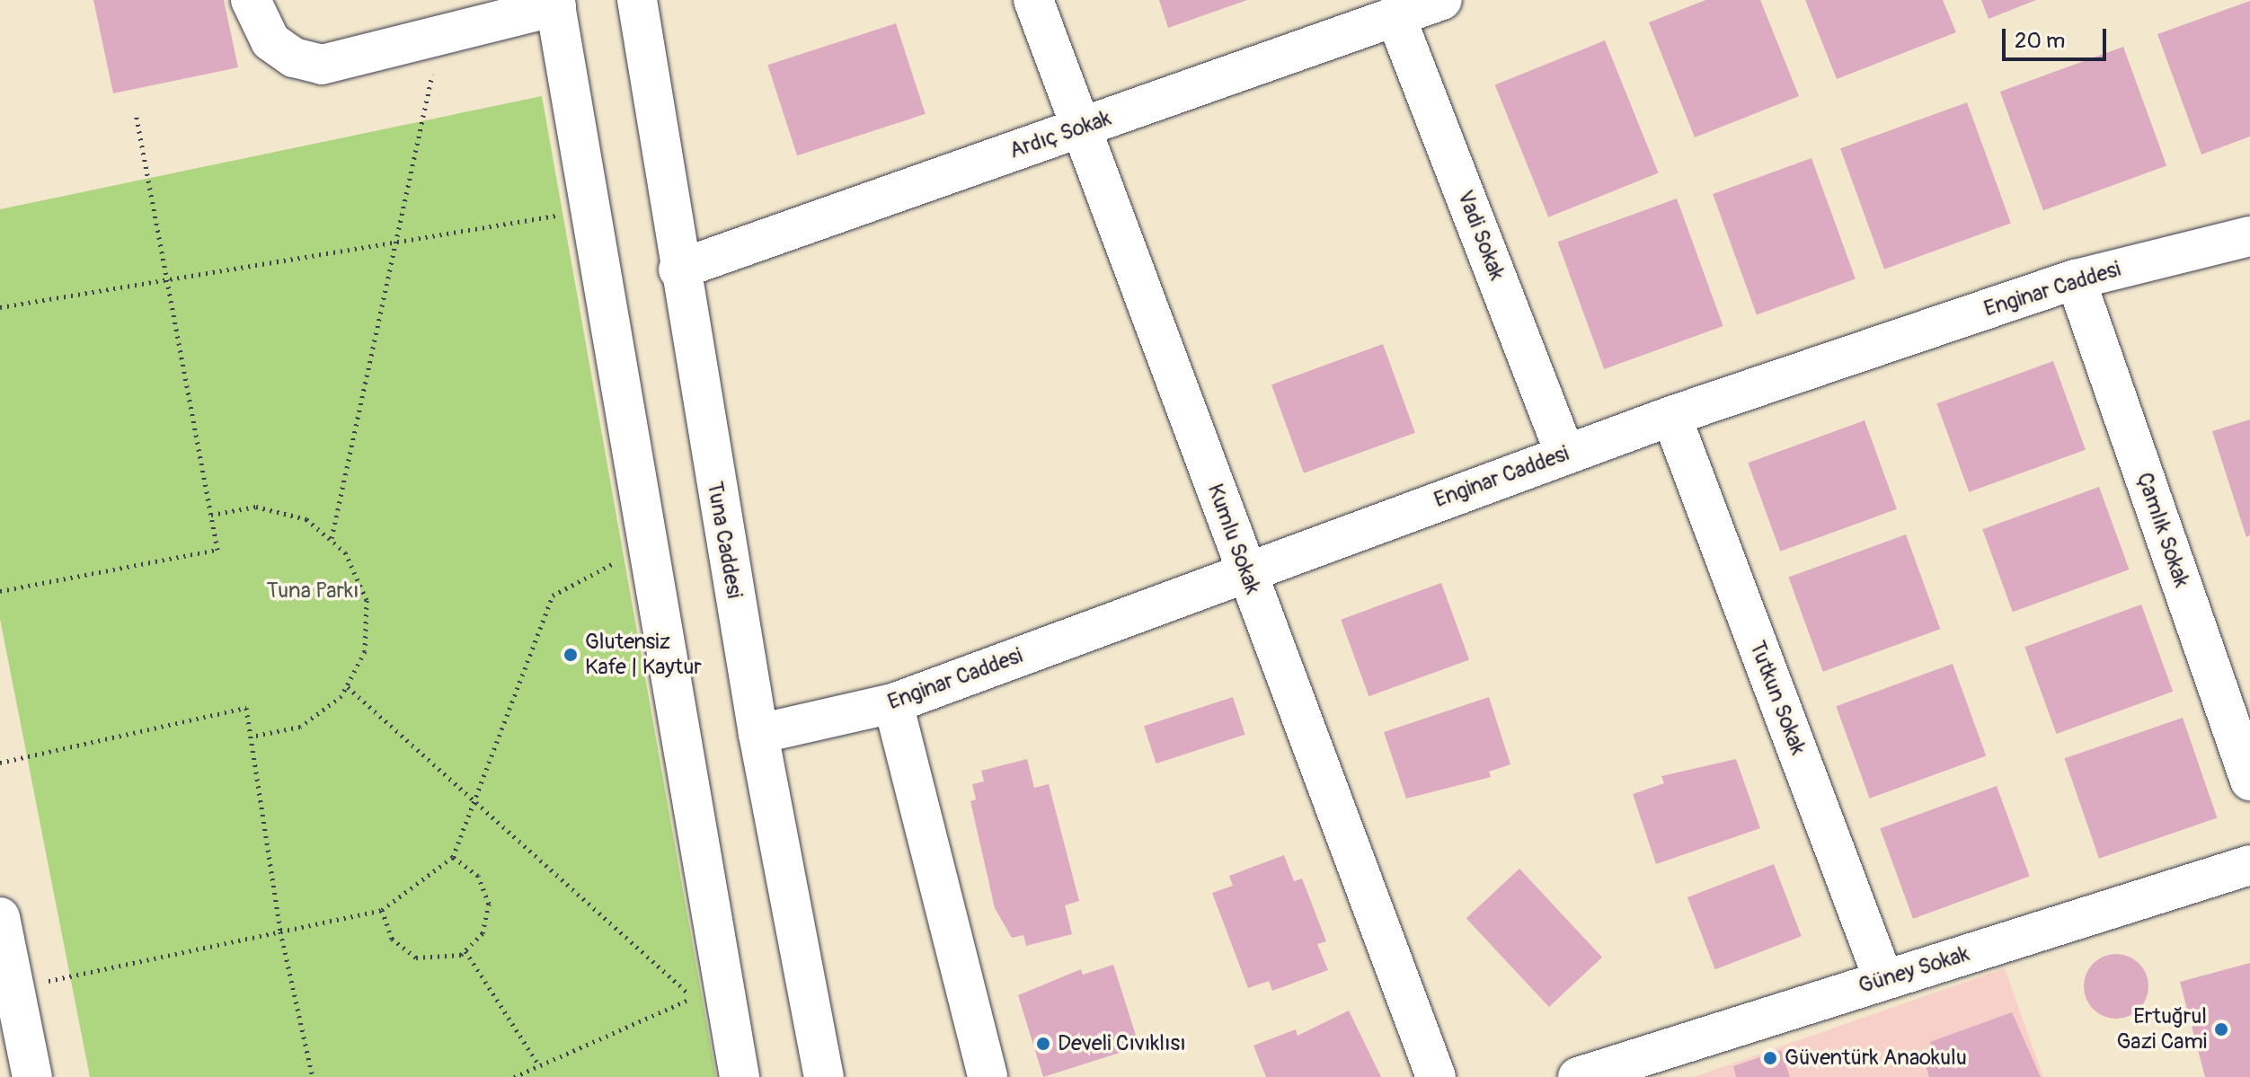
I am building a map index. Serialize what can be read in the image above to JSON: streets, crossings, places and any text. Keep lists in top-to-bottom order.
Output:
{
  "streets": {
    "street": [
      "Ardıç Sokak",
      "Vadi Sokak",
      "Enginar Caddesi",
      "Çamlık Sokak",
      "Kumlu Sokak",
      "Tuna Caddesi",
      "Tutkun Sokak",
      "Güney Sokak"
    ]
  },
  "crossings": [
    ["Ardıç Sokak", "Vadi Sokak"],
    ["Ardıç Sokak", "Kumlu Sokak"],
    ["Ardıç Sokak", "Tuna Caddesi"],
    ["Vadi Sokak", "Enginar Caddesi"],
    ["Enginar Caddesi", "Çamlık Sokak"],
    ["Enginar Caddesi", "Kumlu Sokak"],
    ["Enginar Caddesi", "Tuna Caddesi"],
    ["Enginar Caddesi", "Tutkun Sokak"],
    ["Tutkun Sokak", "Güney Sokak"]
  ],
  "parks": ["Tuna Parkı"],
  "places": [
    "Glutensiz Kafe | Kaytur",
    "Ertuğrul Gazi Cami",
    "Develi Cıvıklısı",
    "Güventürk Anaokulu"
  ],
  "scale_bar": "20 m"
}
